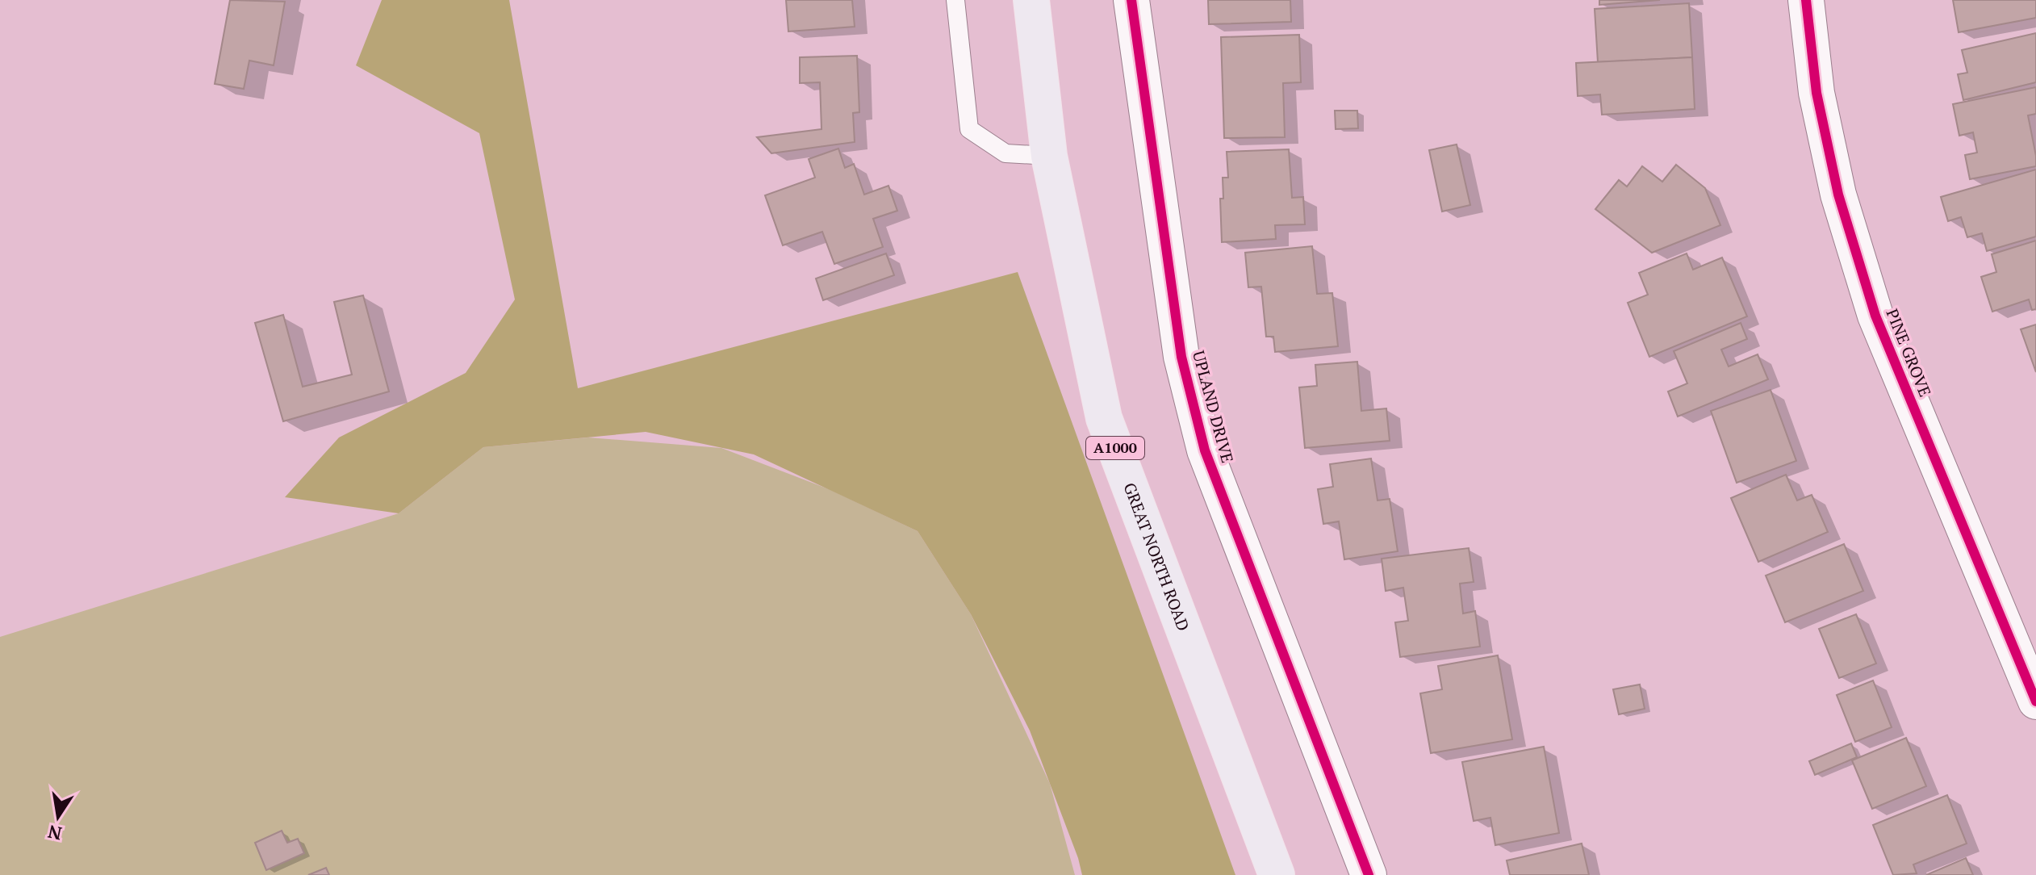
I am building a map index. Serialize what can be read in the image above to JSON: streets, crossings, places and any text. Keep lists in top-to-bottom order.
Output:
{
  "streets": {
    "main road": ["A1000", "GREAT NORTH ROAD"],
    "street": ["PINE GROVE", "UPLAND DRIVE"]
  },
  "north": "bottom"
}
